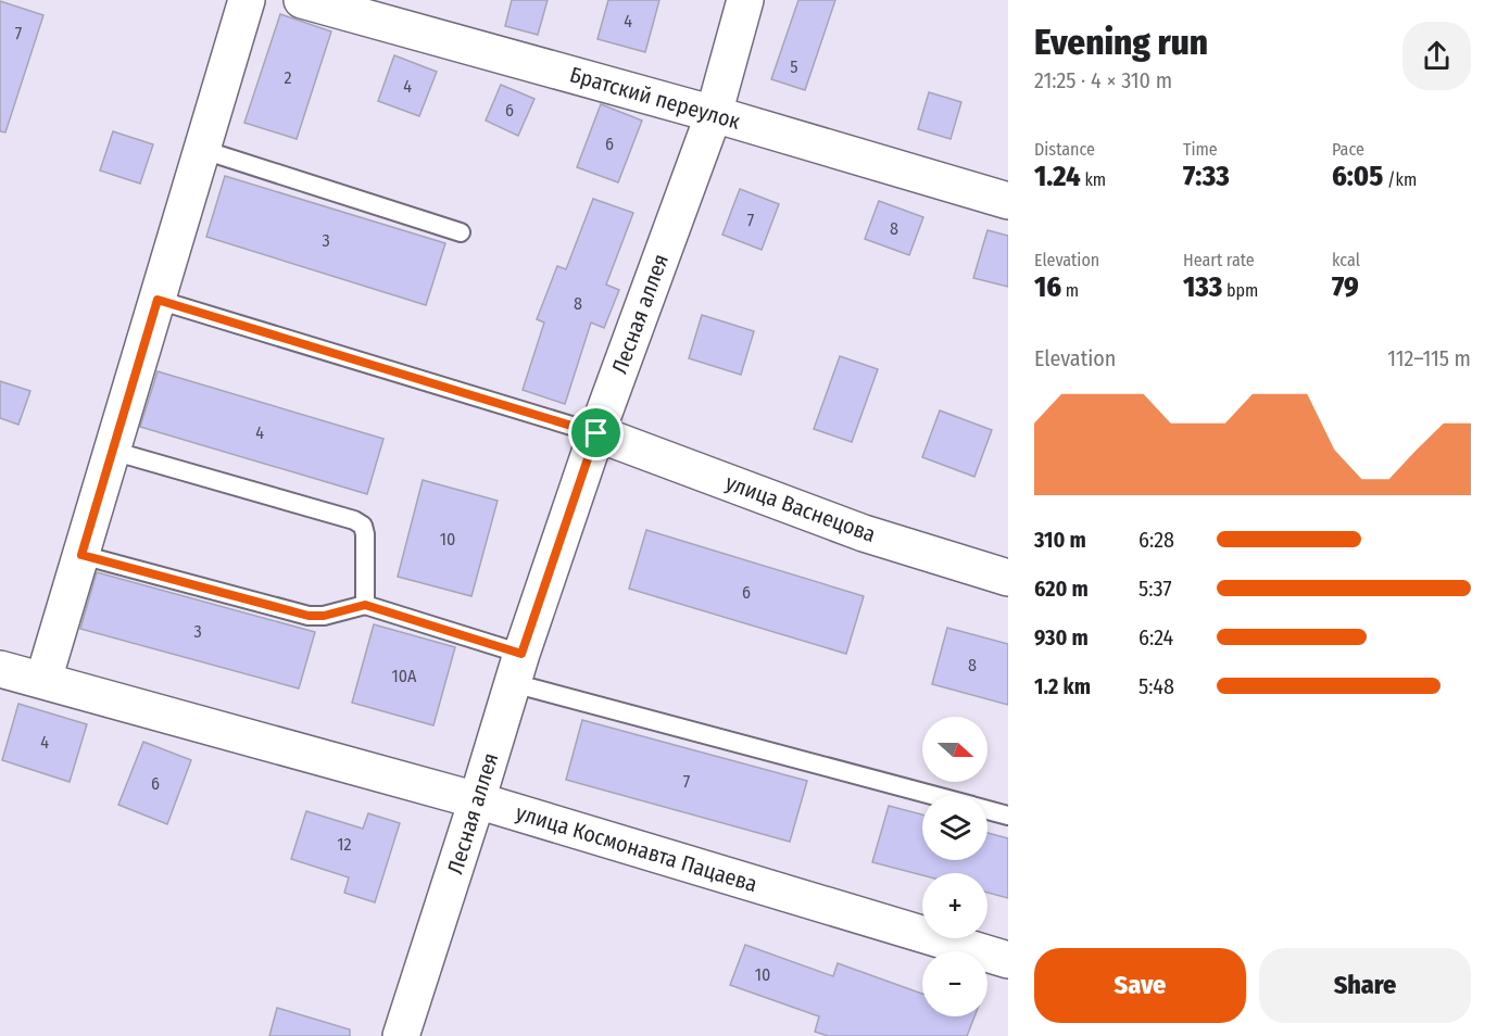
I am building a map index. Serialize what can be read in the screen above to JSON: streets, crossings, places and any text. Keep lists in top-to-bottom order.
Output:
{
  "streets": {
    "street": [
      "Братский переулок",
      "Лесная аллея",
      "улица Васнецова",
      "улица Космонавта Пацаева"
    ]
  },
  "crossings": [
    ["Братский переулок", "Лесная аллея"],
    ["Лесная аллея", "улица Васнецова"],
    ["Лесная аллея", "улица Космонавта Пацаева"]
  ],
  "house_numbers": [
    "4",
    "7",
    "5",
    "2",
    "4",
    "6",
    "6",
    "7",
    "8",
    "3",
    "8",
    "4",
    "10",
    "6",
    "3",
    "8",
    "10А",
    "4",
    "7",
    "6",
    "12",
    "10"
  ],
  "north": "right",
  "page": {
    "heading": ["Evening run", "21:25 · 4 × 310 m"],
    "stats": [
      ["Distance", "1.24 km"],
      ["Time", "7:33"],
      ["Pace", "6:05 /km"],
      ["Elevation", "16 m"],
      ["Heart rate", "133 bpm"],
      ["kcal", "79"]
    ],
    "chart": ["Elevation", "112–115 m"],
    "list": [
      {
        "name": "310 m",
        "note": "6:28"
      },
      {
        "name": "620 m",
        "note": "5:37"
      },
      {
        "name": "930 m",
        "note": "6:24"
      },
      {
        "name": "1.2 km",
        "note": "5:48"
      }
    ],
    "map_buttons": ["+", "−"],
    "buttons": ["Save", "Share"]
  }
}
